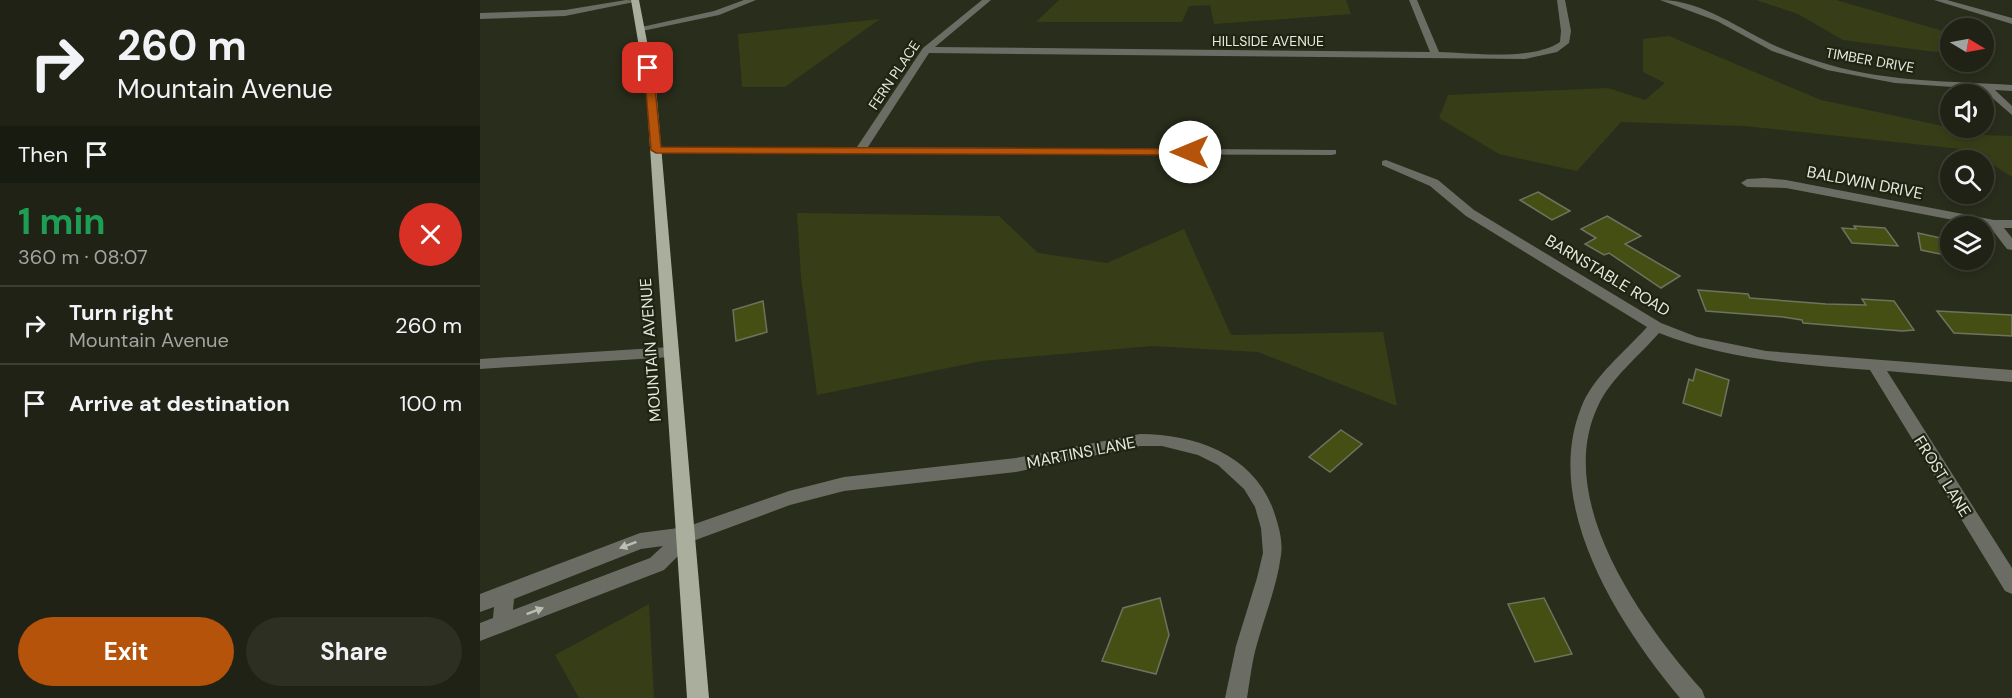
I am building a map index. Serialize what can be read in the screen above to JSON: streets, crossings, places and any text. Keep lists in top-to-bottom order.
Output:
{
  "streets": {
    "main road": ["MOUNTAIN AVENUE"],
    "street": [
      "HILLSIDE AVENUE",
      "TIMBER DRIVE",
      "FERN PLACE",
      "BALDWIN DRIVE",
      "BARNSTABLE ROAD",
      "MARTINS LANE",
      "FROST LANE"
    ]
  },
  "crossings": [
    ["HILLSIDE AVENUE", "FERN PLACE"],
    ["BARNSTABLE ROAD", "FROST LANE"],
    ["MOUNTAIN AVENUE", "MARTINS LANE"]
  ],
  "north": "right",
  "page": {
    "turn": ["260 m", "Mountain Avenue"],
    "then": "Then",
    "heading": ["1 min", "360 m · 08:07"],
    "list": [
      {
        "name": "Turn right",
        "note": "Mountain Avenue",
        "value": "260 m"
      },
      {
        "name": "Arrive at destination",
        "value": "100 m"
      }
    ],
    "buttons": ["Exit", "Share"]
  }
}
